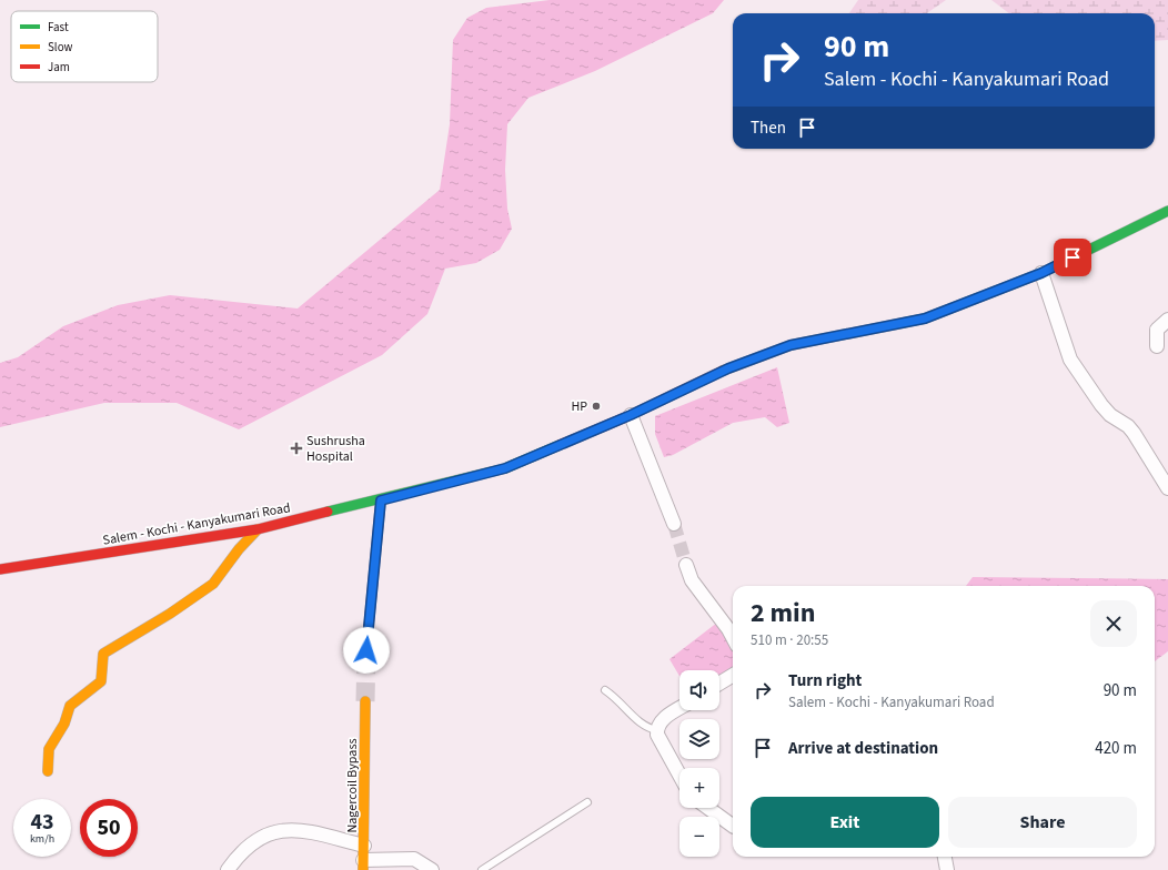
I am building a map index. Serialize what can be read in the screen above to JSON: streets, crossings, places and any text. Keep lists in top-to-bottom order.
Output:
{
  "streets": {
    "main road": ["Salem - Kochi - Kanyakumari Road", "Nagercoil Bypass"]
  },
  "places": {
    "other": ["HP"],
    "health": ["Sushrusha Hospital"]
  },
  "legend": ["Fast", "Slow", "Jam"],
  "page": {
    "turn": ["90 m", "Salem - Kochi - Kanyakumari Road"],
    "then": "Then",
    "heading": ["2 min", "510 m · 20:55"],
    "list": [
      {
        "name": "Turn right",
        "note": "Salem - Kochi - Kanyakumari Road",
        "value": "90 m"
      },
      {
        "name": "Arrive at destination",
        "value": "420 m"
      }
    ],
    "map_buttons": ["+", "−"],
    "buttons": ["Exit", "Share"],
    "speed": "43 km/h",
    "limit": "50"
  }
}
